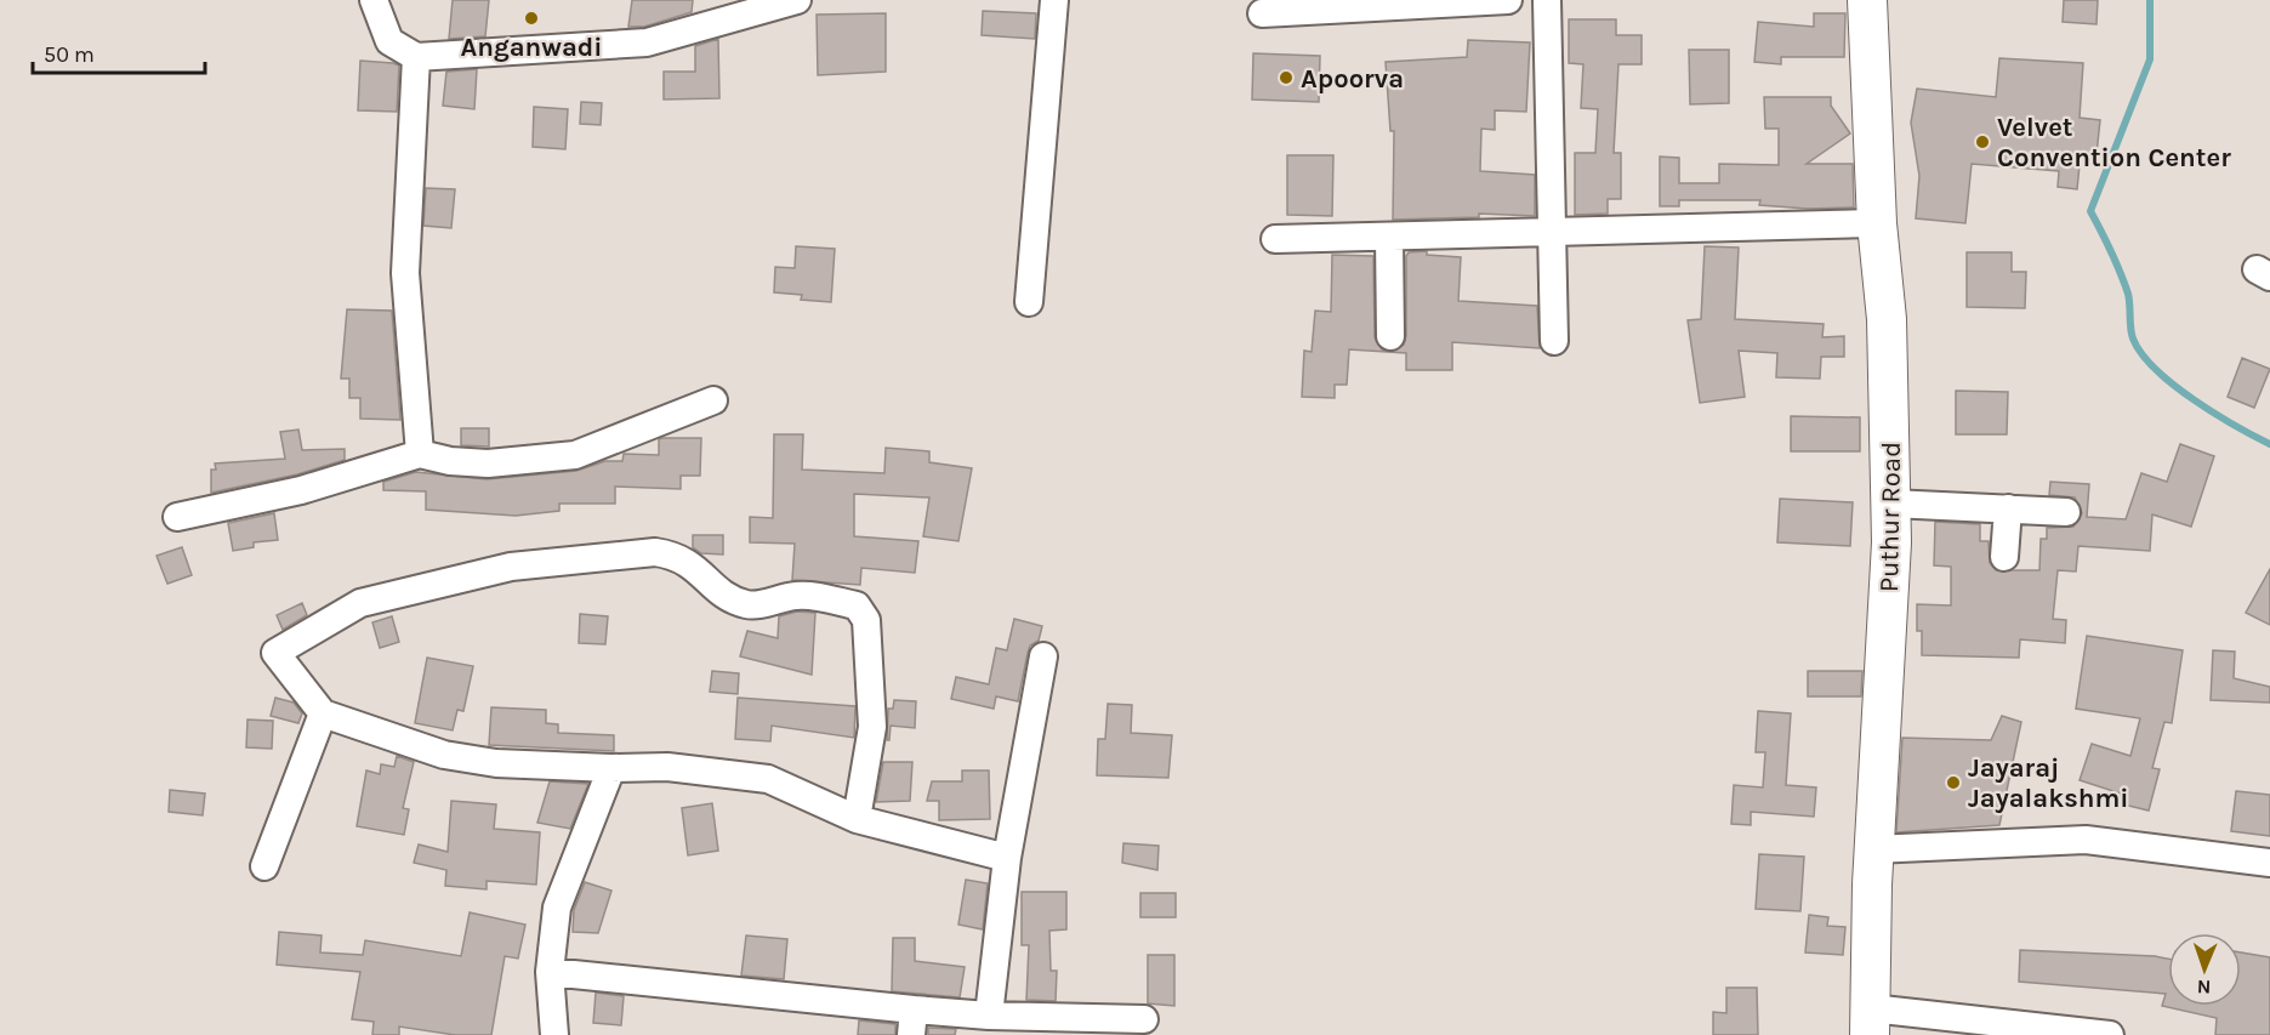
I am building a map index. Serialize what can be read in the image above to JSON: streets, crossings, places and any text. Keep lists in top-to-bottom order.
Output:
{
  "streets": {
    "street": ["Puthur Road"]
  },
  "places": [
    "Anganwadi",
    "Apoorva",
    "Velvet Convention Center",
    "Jayaraj Jayalakshmi"
  ],
  "scale_bar": "50 m",
  "north": "bottom"
}
